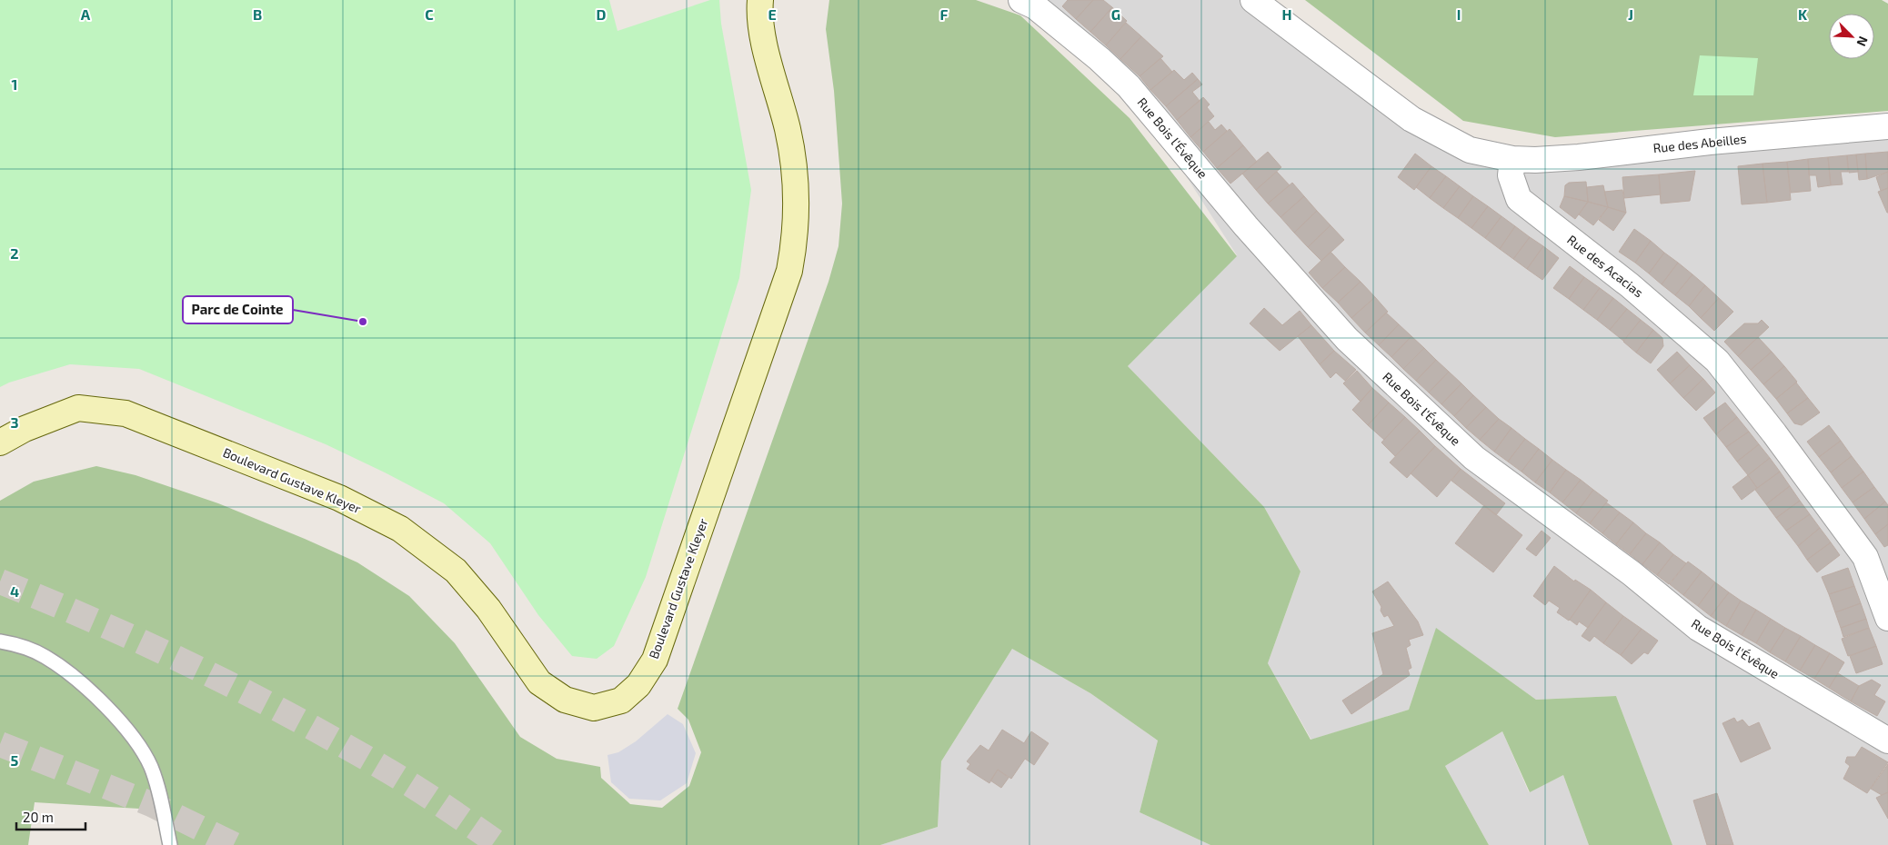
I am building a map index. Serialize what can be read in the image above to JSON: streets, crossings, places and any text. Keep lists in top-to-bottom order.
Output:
{
  "streets": {
    "street": [
      "Rue Bois l'Évêque",
      "Rue des Abeilles",
      "Rue des Acacias",
      "Boulevard Gustave Kleyer"
    ]
  },
  "crossings": [
    ["Rue des Abeilles", "Rue des Acacias"]
  ],
  "places": ["Parc de Cointe"],
  "scale_bar": "20 m",
  "north": "bottom right",
  "grid": {
    "columns": [
      "A",
      "B",
      "C",
      "D",
      "E",
      "F",
      "G",
      "H",
      "I",
      "J",
      "K"
    ],
    "rows": [
      "1",
      "2",
      "3",
      "4",
      "5"
    ]
  }
}
